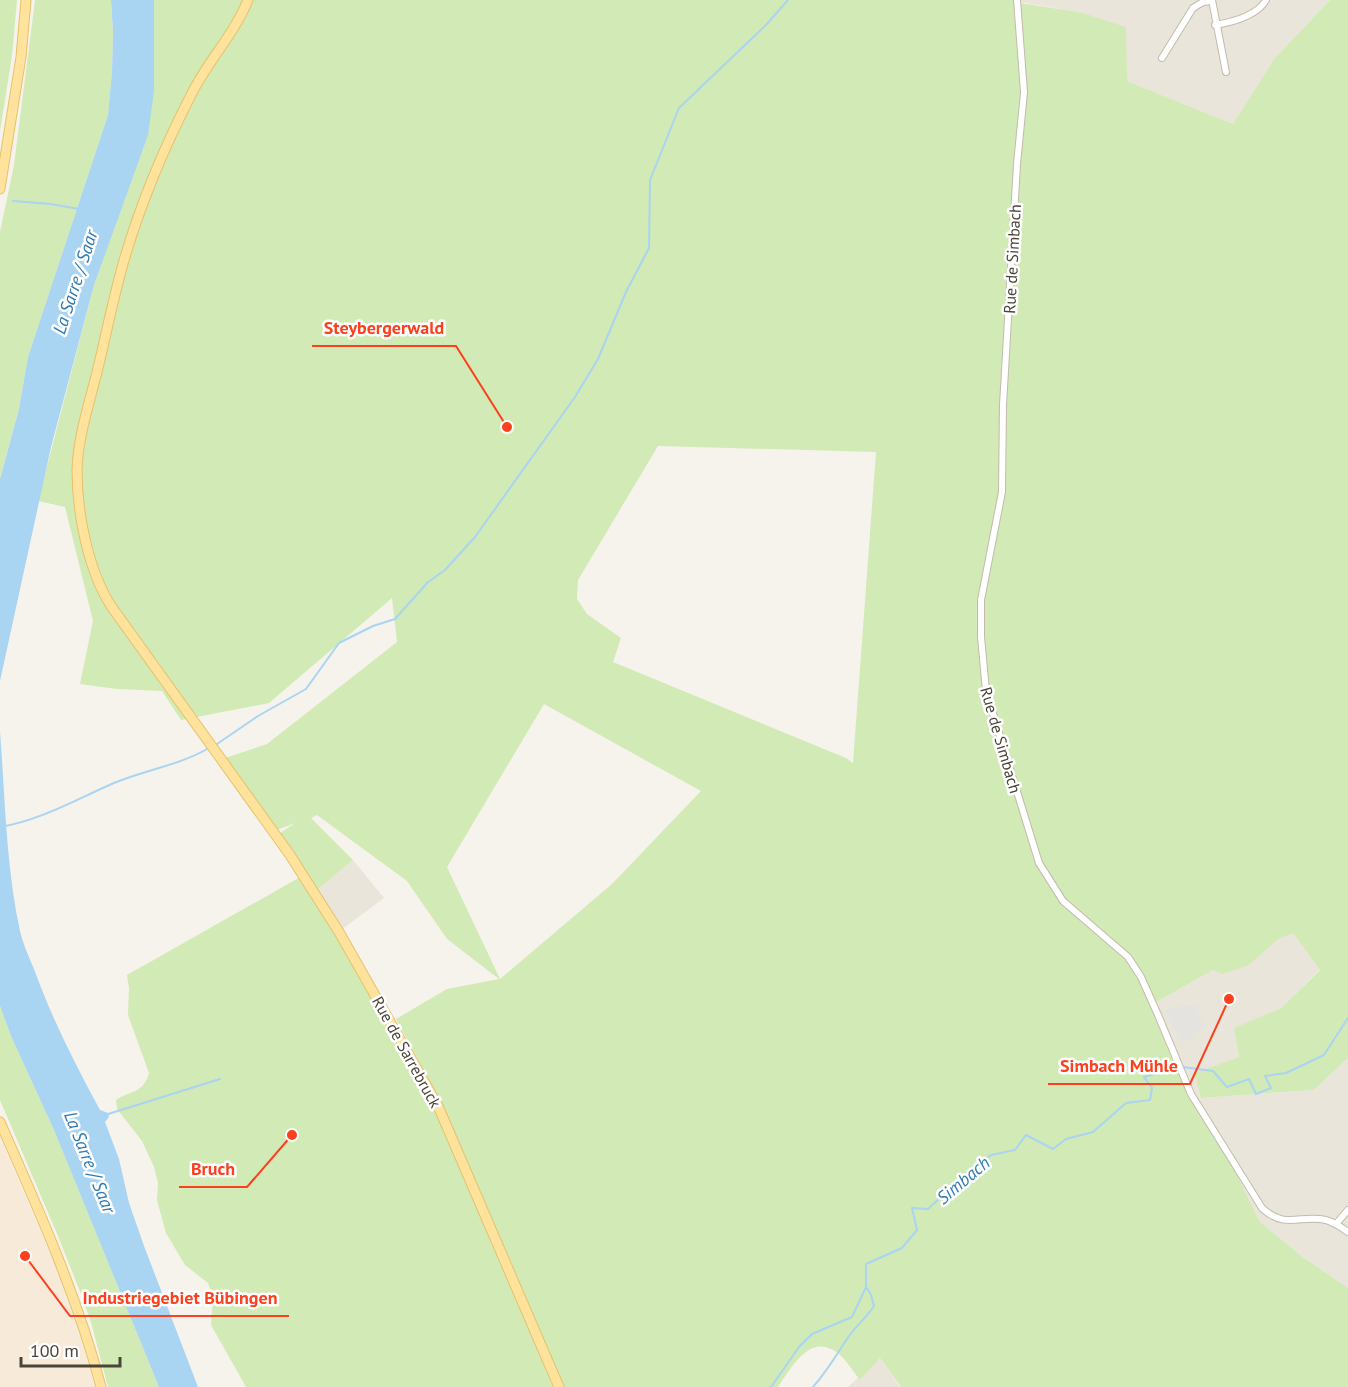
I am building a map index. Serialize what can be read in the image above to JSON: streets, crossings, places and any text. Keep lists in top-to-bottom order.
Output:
{
  "streets": {
    "main road": ["Rue de Sarrebruck"],
    "street": ["Rue de Simbach"]
  },
  "water": ["La Sarre / Saar", "Simbach"],
  "places": [
    "Steybergerwald",
    "Simbach Mühle",
    "Bruch",
    "Industriegebiet Bübingen"
  ],
  "scale_bar": "100 m"
}
